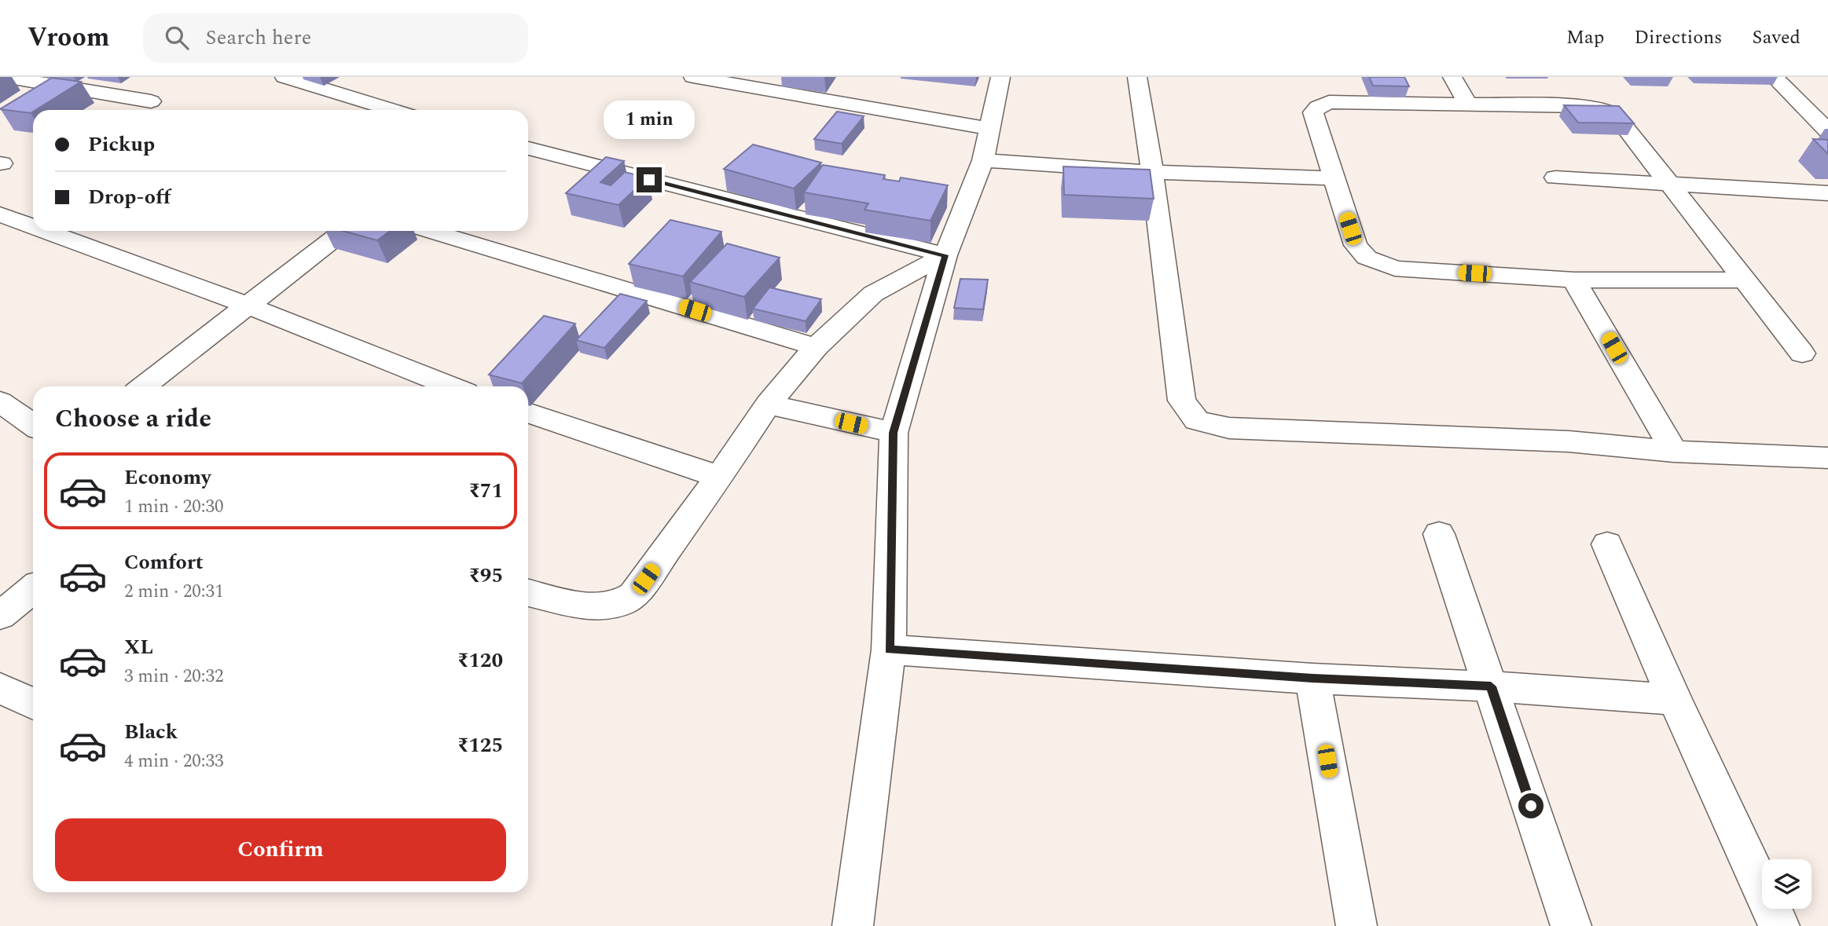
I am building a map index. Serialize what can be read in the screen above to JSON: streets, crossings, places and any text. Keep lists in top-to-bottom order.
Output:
{
  "page": {
    "header": "Vroom",
    "search": "Search here",
    "nav": ["Map", "Directions", "Saved"],
    "bubble": "1 min",
    "banner": ["Pickup", "Drop-off"],
    "heading": "Choose a ride",
    "list": [
      {
        "name": "Economy",
        "note": "1 min · 20:30",
        "value": "₹71"
      },
      {
        "name": "Comfort",
        "note": "2 min · 20:31",
        "value": "₹95"
      },
      {
        "name": "XL",
        "note": "3 min · 20:32",
        "value": "₹120"
      },
      {
        "name": "Black",
        "note": "4 min · 20:33",
        "value": "₹125"
      }
    ],
    "buttons": "Confirm"
  }
}
